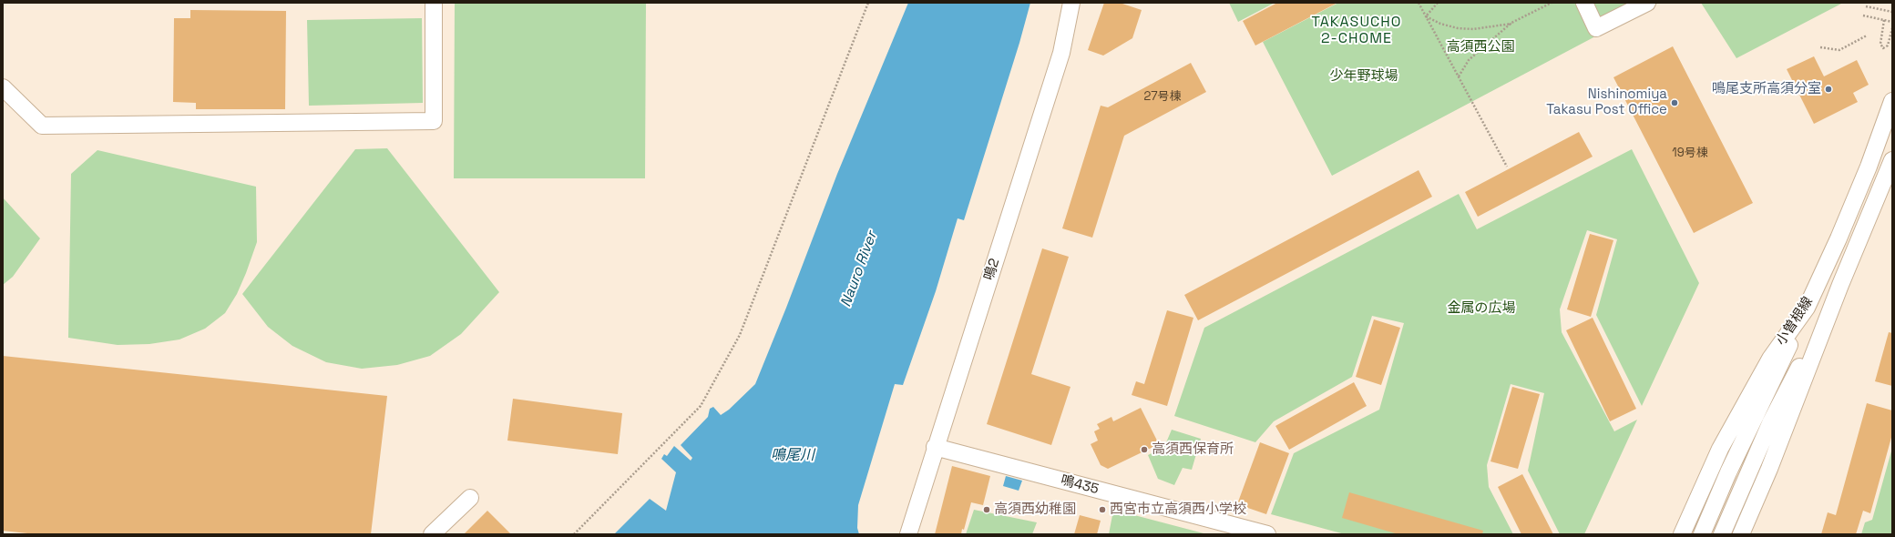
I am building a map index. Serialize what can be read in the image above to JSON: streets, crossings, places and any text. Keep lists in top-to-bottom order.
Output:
{
  "streets": {
    "street": ["鳴2", "小曽根線", "鳴435"]
  },
  "crossings": [
    ["鳴2", "鳴435"]
  ],
  "districts": ["TAKASUCHO 2-CHOME"],
  "water": ["Nauro River", "鳴尾川"],
  "parks": ["高須西公園", "少年野球場", "金属の広場"],
  "places": [
    "鳴尾支所高須分室",
    "Nishinomiya Takasu Post Office",
    "高須西保育所",
    "高須西幼稚園",
    "西宮市立高須西小学校"
  ],
  "house_numbers": ["27号棟", "19号棟"]
}
